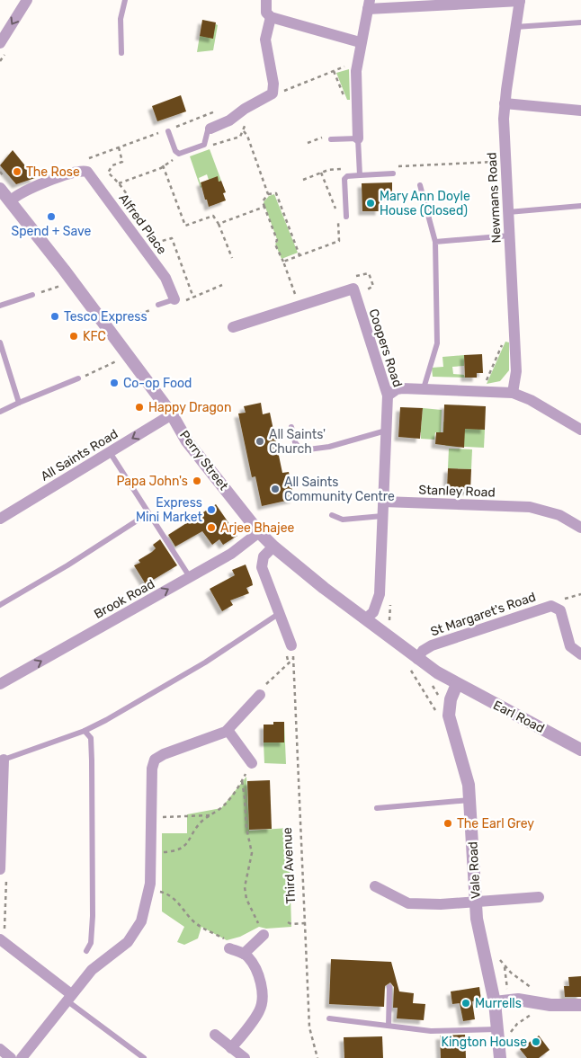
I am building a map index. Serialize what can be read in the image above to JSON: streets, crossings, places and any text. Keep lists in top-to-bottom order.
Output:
{
  "streets": {
    "street": [
      "Newmans Road",
      "Alfred Place",
      "Coopers Road",
      "All Saints Road",
      "Perry Street",
      "Stanley Road",
      "Brook Road",
      "St Margaret's Road",
      "Earl Road",
      "Vale Road"
    ],
    "path": ["Third Avenue"]
  },
  "crossings": [
    ["Alfred Place", "Perry Street"],
    ["Coopers Road", "Perry Street"],
    ["Coopers Road", "Stanley Road"],
    ["All Saints Road", "Perry Street"],
    ["Perry Street", "Brook Road"],
    ["Perry Street", "St Margaret's Road"],
    ["Perry Street", "Earl Road"],
    ["Perry Street", "Vale Road"],
    ["Earl Road", "Vale Road"]
  ],
  "one_way": ["All Saints Road", "Brook Road"],
  "places": [
    "The Rose",
    "Mary Ann Doyle House (Closed)",
    "Spend + Save",
    "Tesco Express",
    "KFC",
    "Co-op Food",
    "Happy Dragon",
    "All Saints' Church",
    "Papa John's",
    "All Saints Community Centre",
    "Express Mini Market",
    "Arjee Bhajee",
    "The Earl Grey",
    "Murrells",
    "Kington House"
  ]
}
